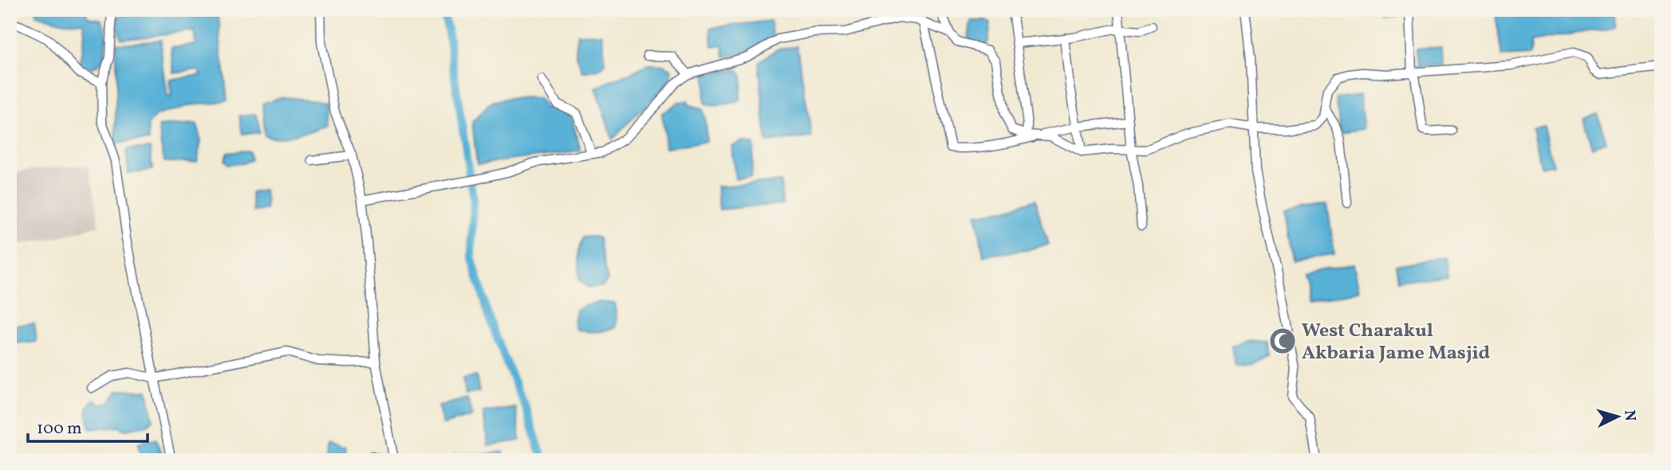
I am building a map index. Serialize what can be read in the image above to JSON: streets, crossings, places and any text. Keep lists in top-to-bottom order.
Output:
{
  "places": {
    "mosque": ["West Charakul Akbaria Jame Masjid"]
  },
  "scale_bar": "100 m",
  "north": "right"
}
